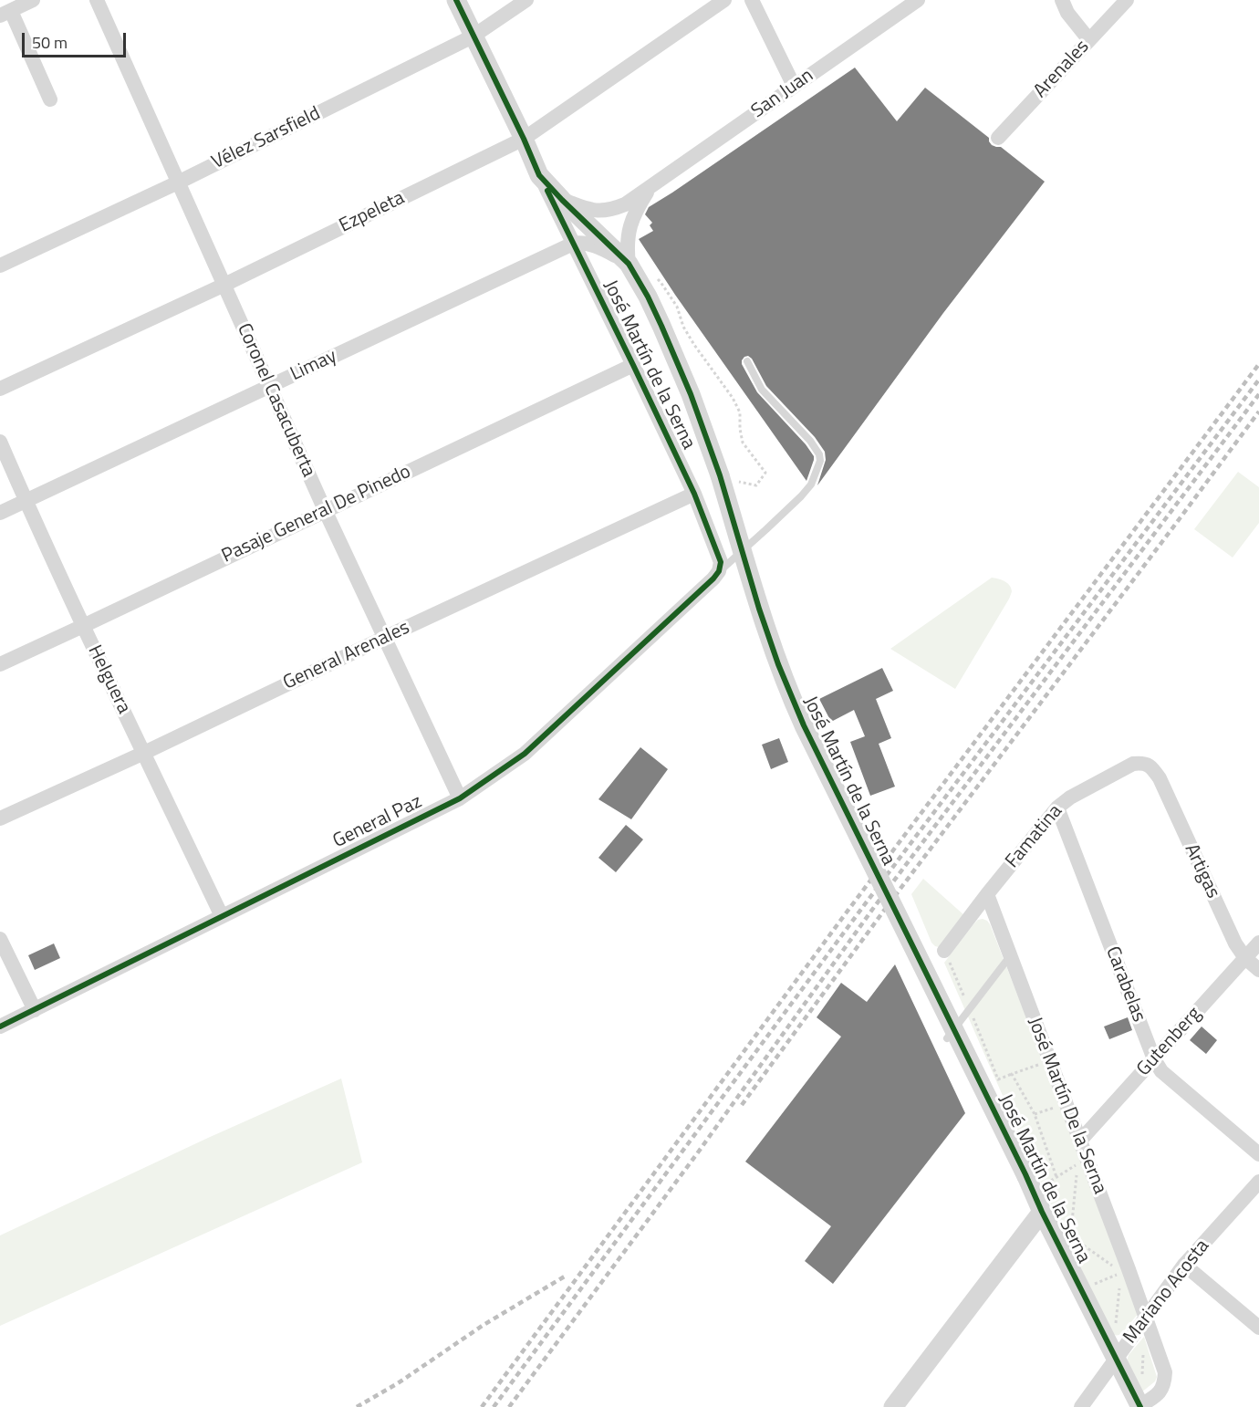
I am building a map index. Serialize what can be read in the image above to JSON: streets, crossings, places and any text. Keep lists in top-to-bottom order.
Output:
{
  "streets": {
    "street": [
      "Arenales",
      "San Juan",
      "Vélez Sarsfield",
      "Ezpeleta",
      "José Martín de la Serna",
      "Limay",
      "Coronel Casacuberta",
      "Pasaje General De Pinedo",
      "General Arenales",
      "Helguera",
      "General Paz",
      "Famatina",
      "Artigas",
      "Carabelas",
      "Gutenberg",
      "José Martín De la Serna",
      "Mariano Acosta"
    ]
  },
  "crossings": [
    ["San Juan", "José Martín de la Serna"],
    ["Vélez Sarsfield", "José Martín de la Serna"],
    ["Vélez Sarsfield", "Coronel Casacuberta"],
    ["Ezpeleta", "José Martín de la Serna"],
    ["Ezpeleta", "Coronel Casacuberta"],
    ["José Martín de la Serna", "Limay"],
    ["José Martín de la Serna", "Pasaje General De Pinedo"],
    ["José Martín de la Serna", "General Arenales"],
    ["José Martín de la Serna", "General Paz"],
    ["José Martín de la Serna", "José Martín De la Serna"],
    ["José Martín de la Serna", "Mariano Acosta"],
    ["Limay", "Coronel Casacuberta"],
    ["Limay", "Helguera"],
    ["Coronel Casacuberta", "Pasaje General De Pinedo"],
    ["Coronel Casacuberta", "General Arenales"],
    ["Coronel Casacuberta", "General Paz"],
    ["Pasaje General De Pinedo", "Helguera"],
    ["General Arenales", "Helguera"],
    ["Helguera", "General Paz"],
    ["Famatina", "Artigas"],
    ["Famatina", "Carabelas"],
    ["Famatina", "José Martín De la Serna"],
    ["Artigas", "Gutenberg"],
    ["Carabelas", "Gutenberg"],
    ["Gutenberg", "José Martín De la Serna"],
    ["José Martín De la Serna", "Mariano Acosta"]
  ],
  "scale_bar": "50 m"
}
